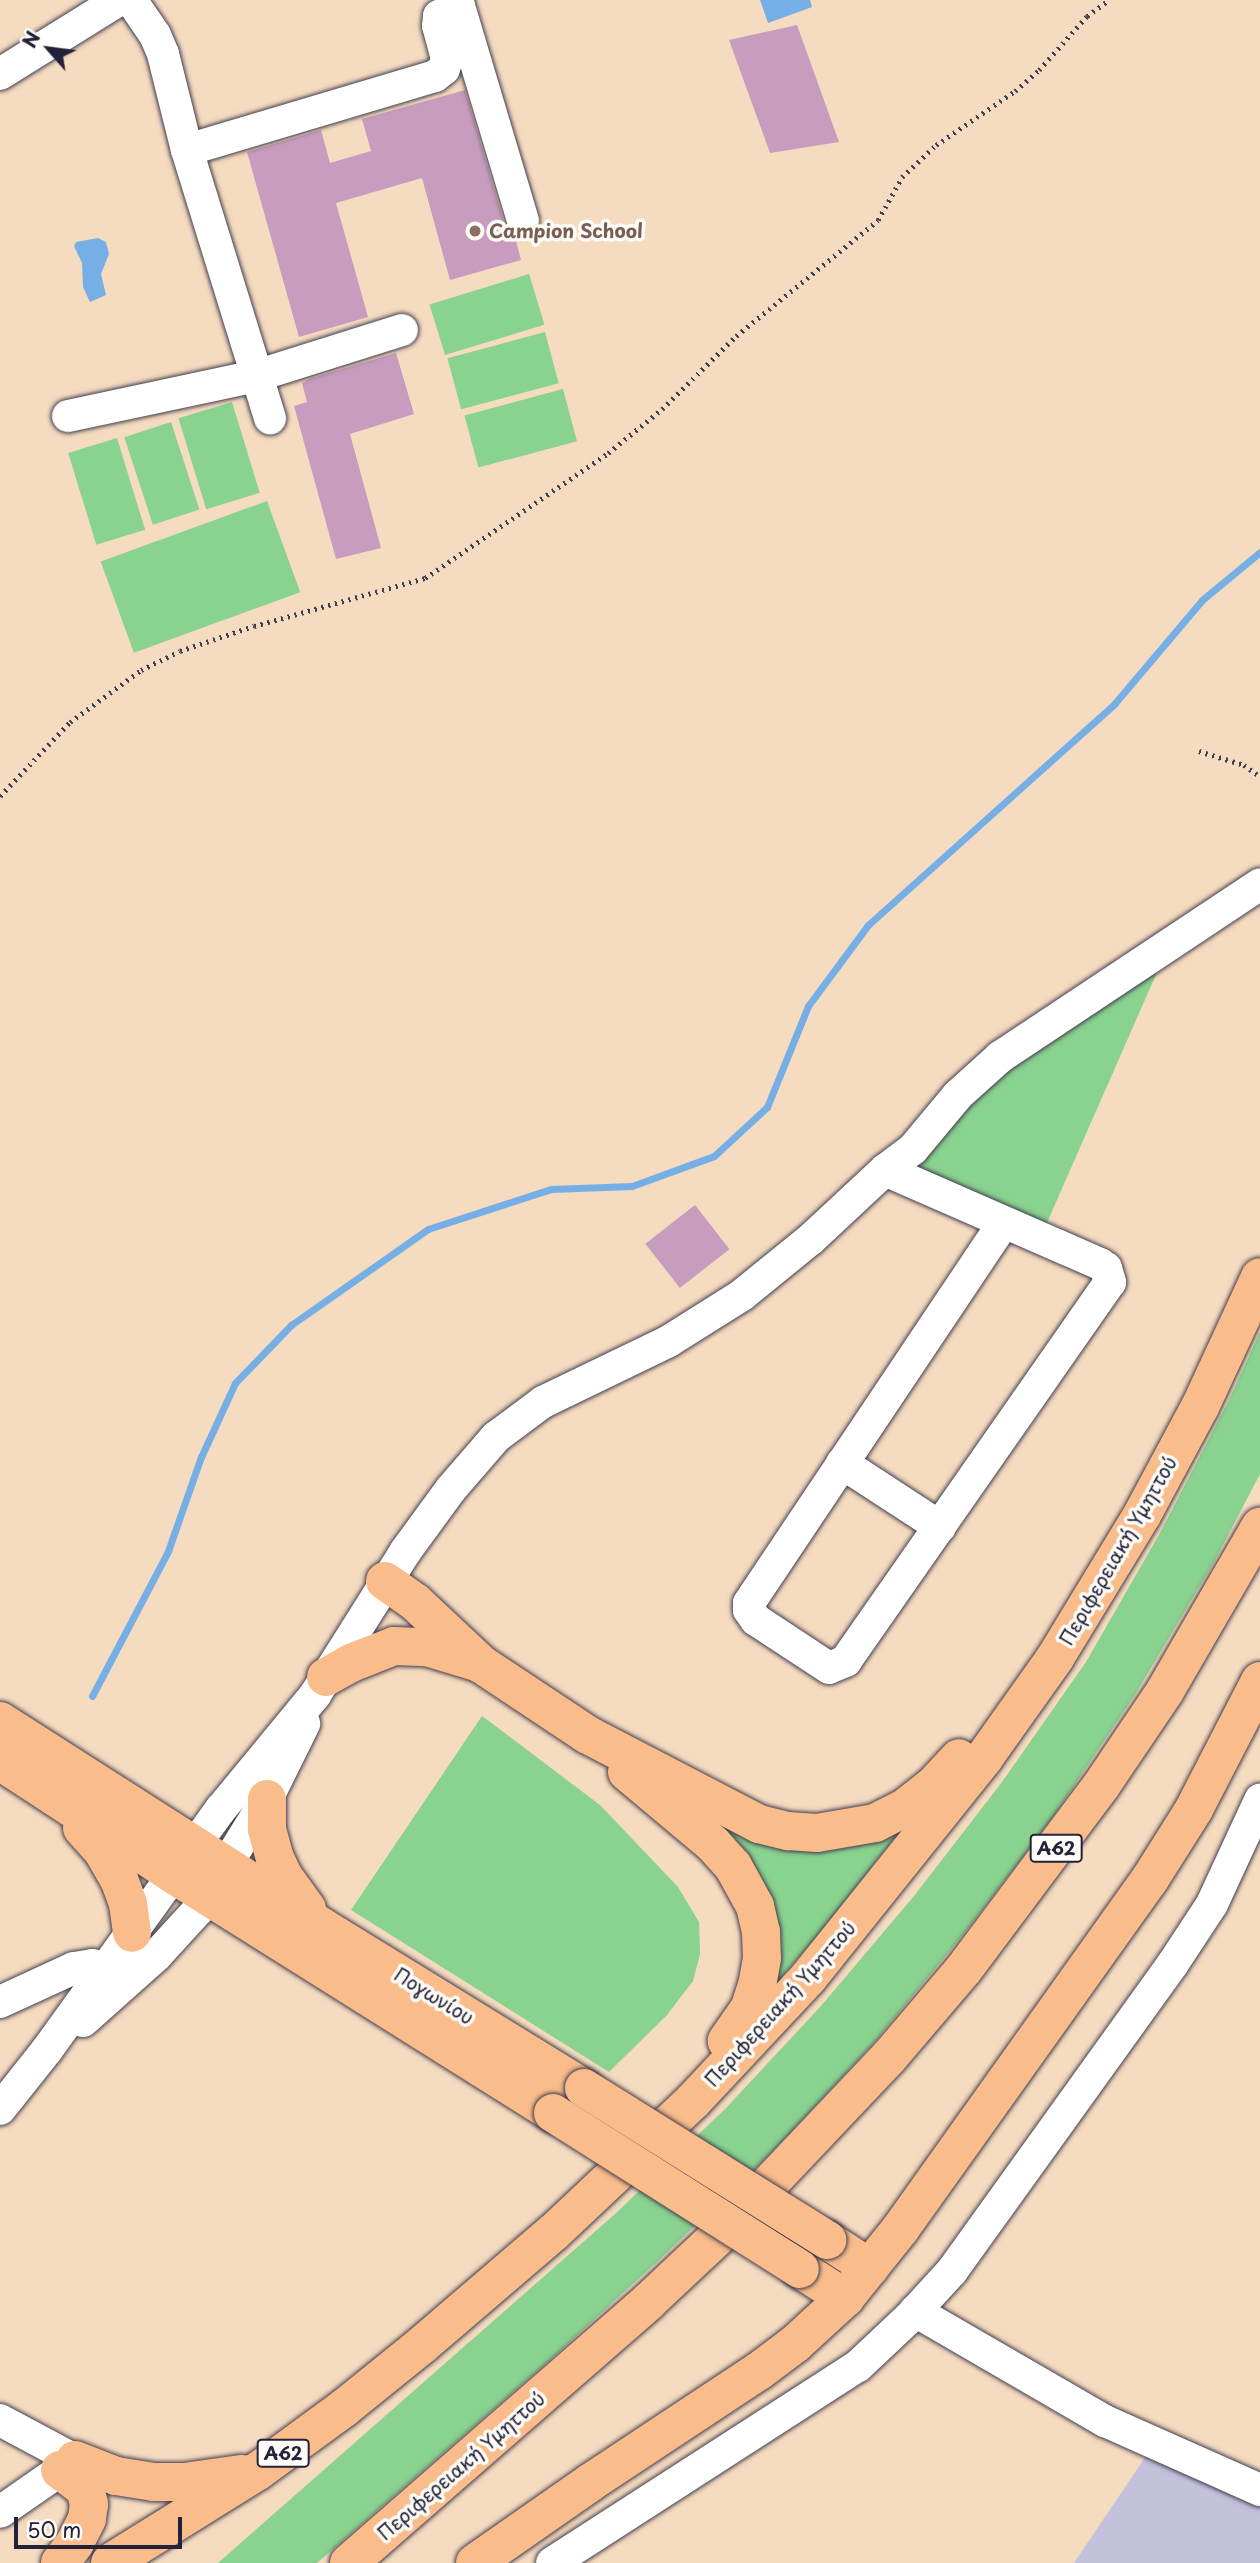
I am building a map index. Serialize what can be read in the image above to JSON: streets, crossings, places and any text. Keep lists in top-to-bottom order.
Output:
{
  "streets": {
    "main road": ["Περιφερειακή Υμηττού", "Α62", "Πογωνίου"]
  },
  "places": ["Campion School"],
  "scale_bar": "50 m",
  "north": "top left"
}
